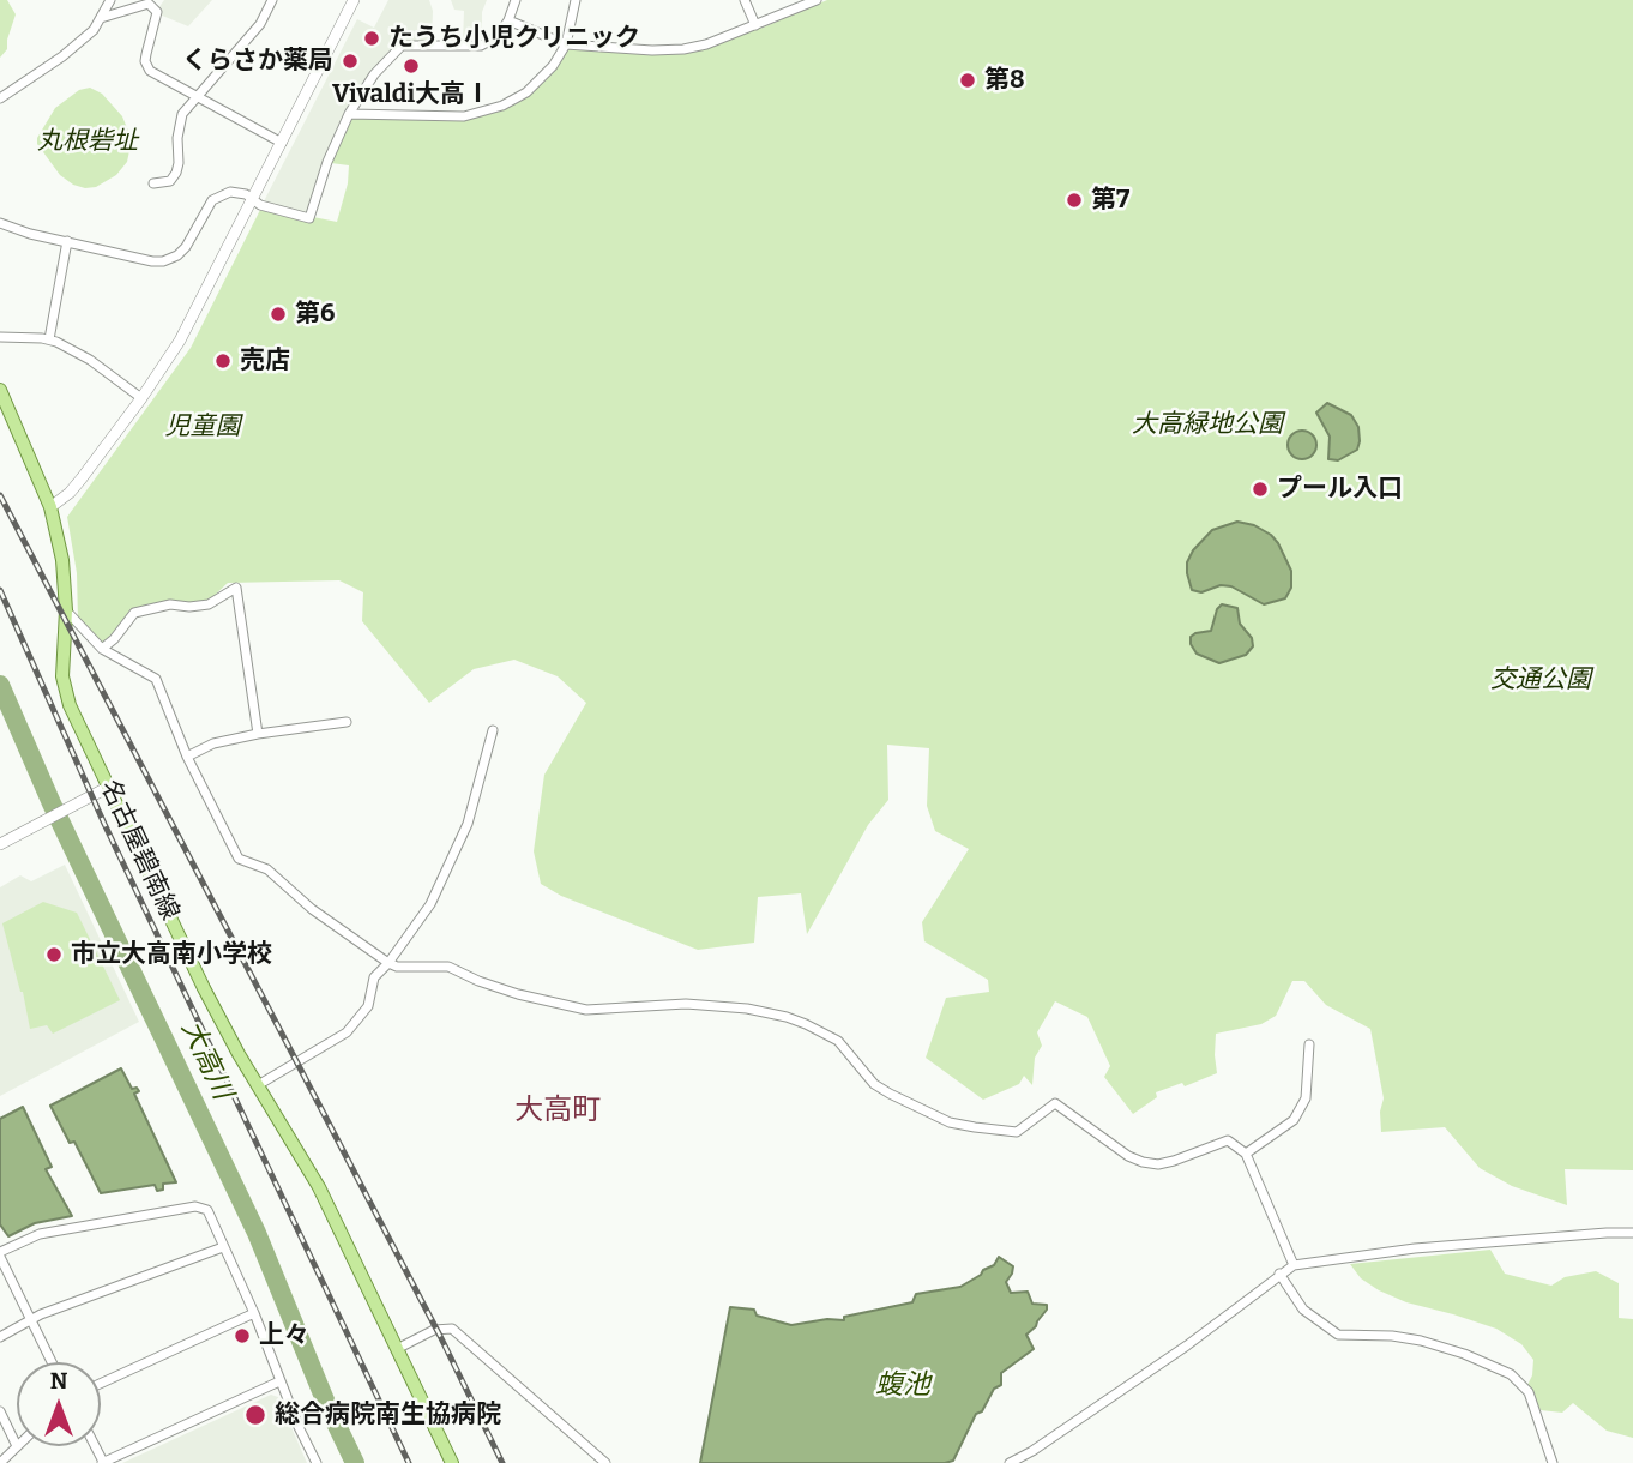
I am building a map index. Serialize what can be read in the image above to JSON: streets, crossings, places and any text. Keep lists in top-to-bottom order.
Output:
{
  "streets": {
    "main road": ["名古屋碧南線"]
  },
  "districts": ["大高町"],
  "water": ["大高川", "蝮池"],
  "parks": [
    "丸根砦址",
    "大高緑地公園",
    "児童園",
    "交通公園"
  ],
  "places": [
    "たうち小児クリニック",
    "くらさか薬局",
    "Vivaldi大高Ⅰ",
    "第8",
    "第7",
    "第6",
    "売店",
    "プール入口",
    "市立大高南小学校",
    "上々",
    "総合病院南生協病院"
  ],
  "north": "top"
}
